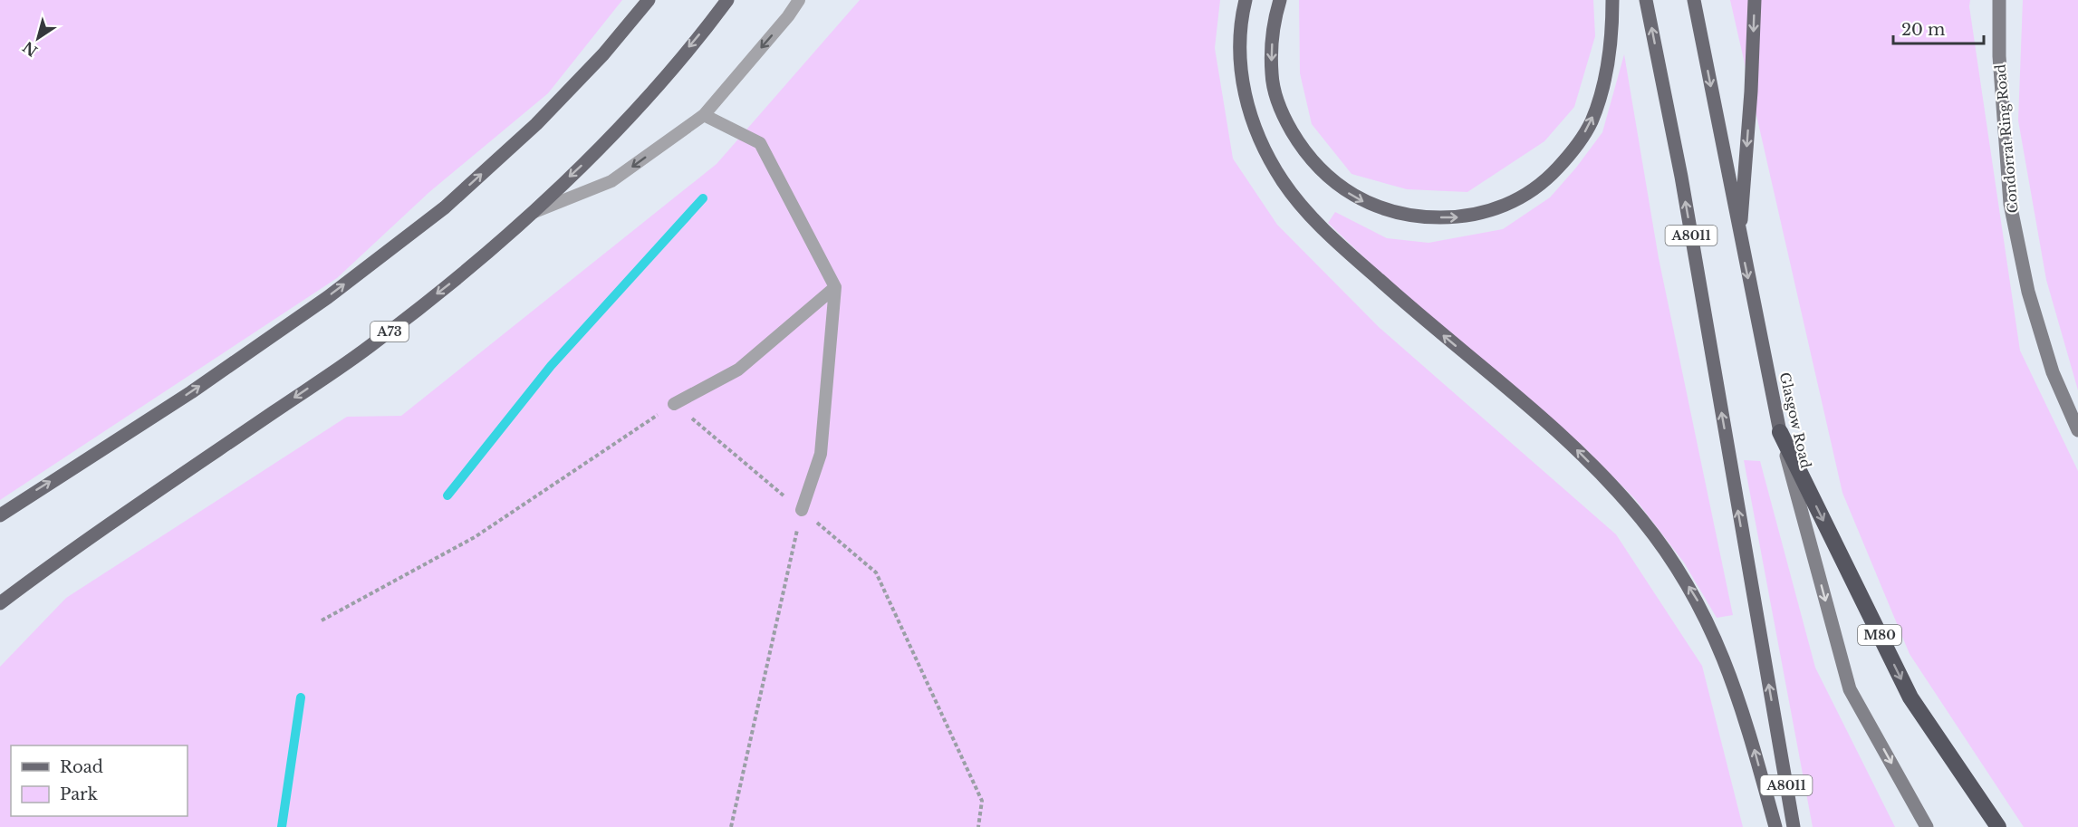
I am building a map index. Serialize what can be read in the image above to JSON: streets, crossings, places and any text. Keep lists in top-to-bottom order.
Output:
{
  "streets": {
    "highway": ["M80"],
    "main road": ["A8011", "A73", "Glasgow Road"],
    "street": ["Condorrat Ring Road"]
  },
  "crossings": [
    ["Glasgow Road", "M80"]
  ],
  "legend": ["Road", "Park"],
  "scale_bar": "20 m",
  "north": "bottom left"
}
